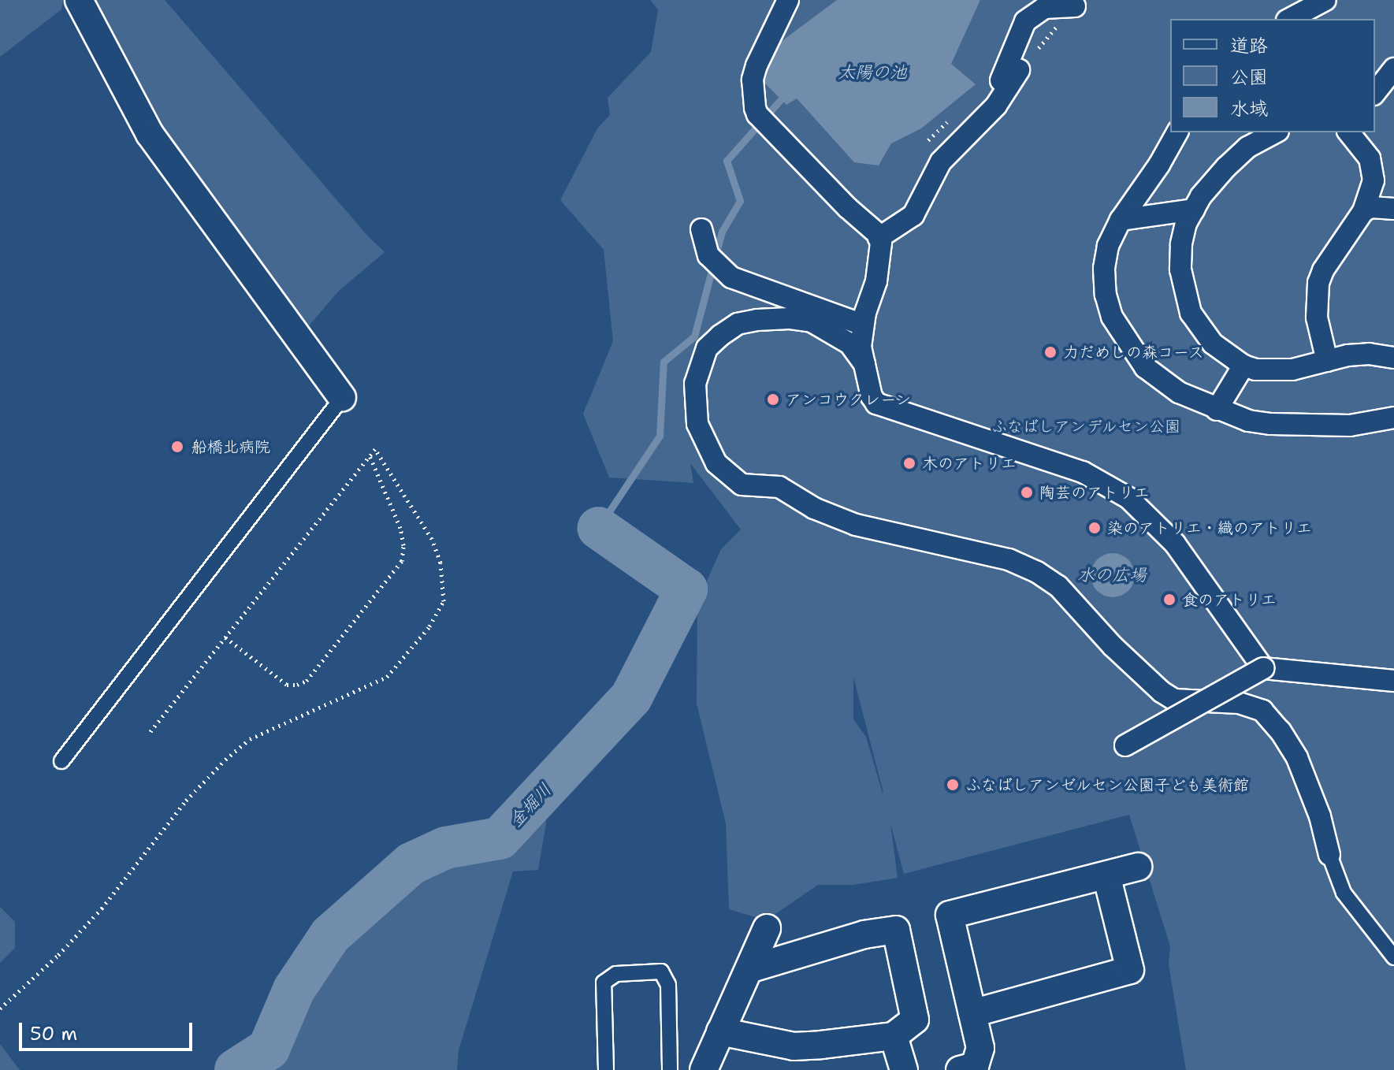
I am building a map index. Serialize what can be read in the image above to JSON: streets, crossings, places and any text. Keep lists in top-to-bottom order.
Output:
{
  "water": ["太陽の池", "水の広場", "金堀川"],
  "parks": ["ふなばしアンデルセン公園"],
  "places": [
    "力だめしの森コース",
    "アンコウクレーン",
    "船橋北病院",
    "木のアトリエ",
    "陶芸のアトリエ",
    "染のアトリエ・織のアトリエ",
    "食のアトリエ",
    "ふなばしアンゼルセン公園子ども美術館"
  ],
  "legend": ["道路", "公園", "水域"],
  "scale_bar": "50 m"
}
